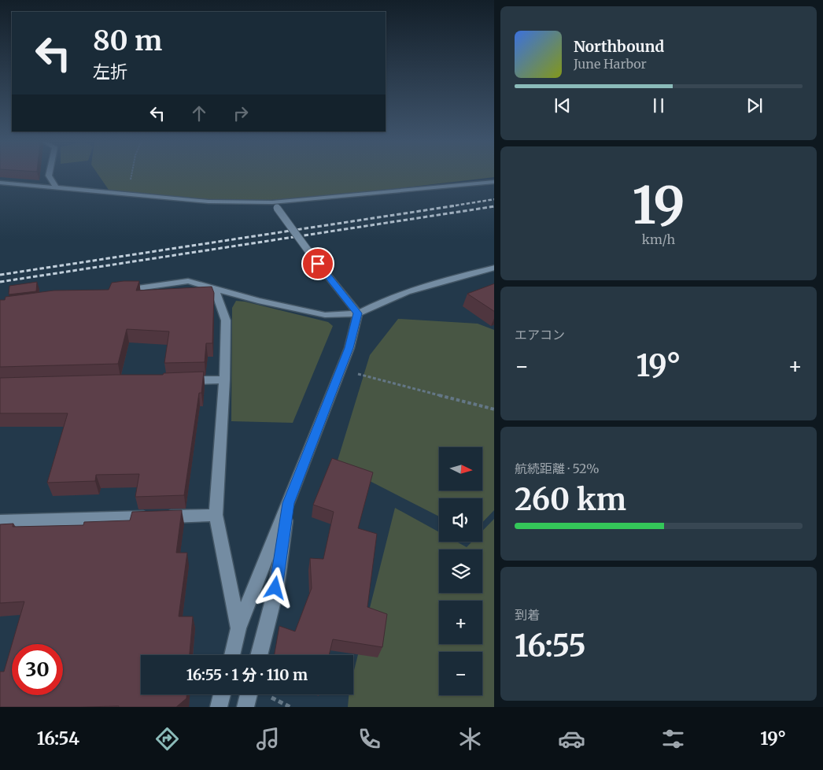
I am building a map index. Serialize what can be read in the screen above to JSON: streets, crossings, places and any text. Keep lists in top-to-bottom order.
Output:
{
  "north": "right",
  "page": {
    "turn": ["80 m", "左折"],
    "song": ["Northbound", "June Harbor"],
    "tile": [
      ["19", "km/h"],
      "エアコン",
      ["航続距離 · 52%", "260 km"],
      ["到着", "16:55"]
    ],
    "heat": ["−", "19°", "+"],
    "map_buttons": ["+", "−"],
    "limit": "30",
    "trip": "16:55 · 1 分 · 110 m",
    "tabs": ["16:54", "19°"]
  }
}
